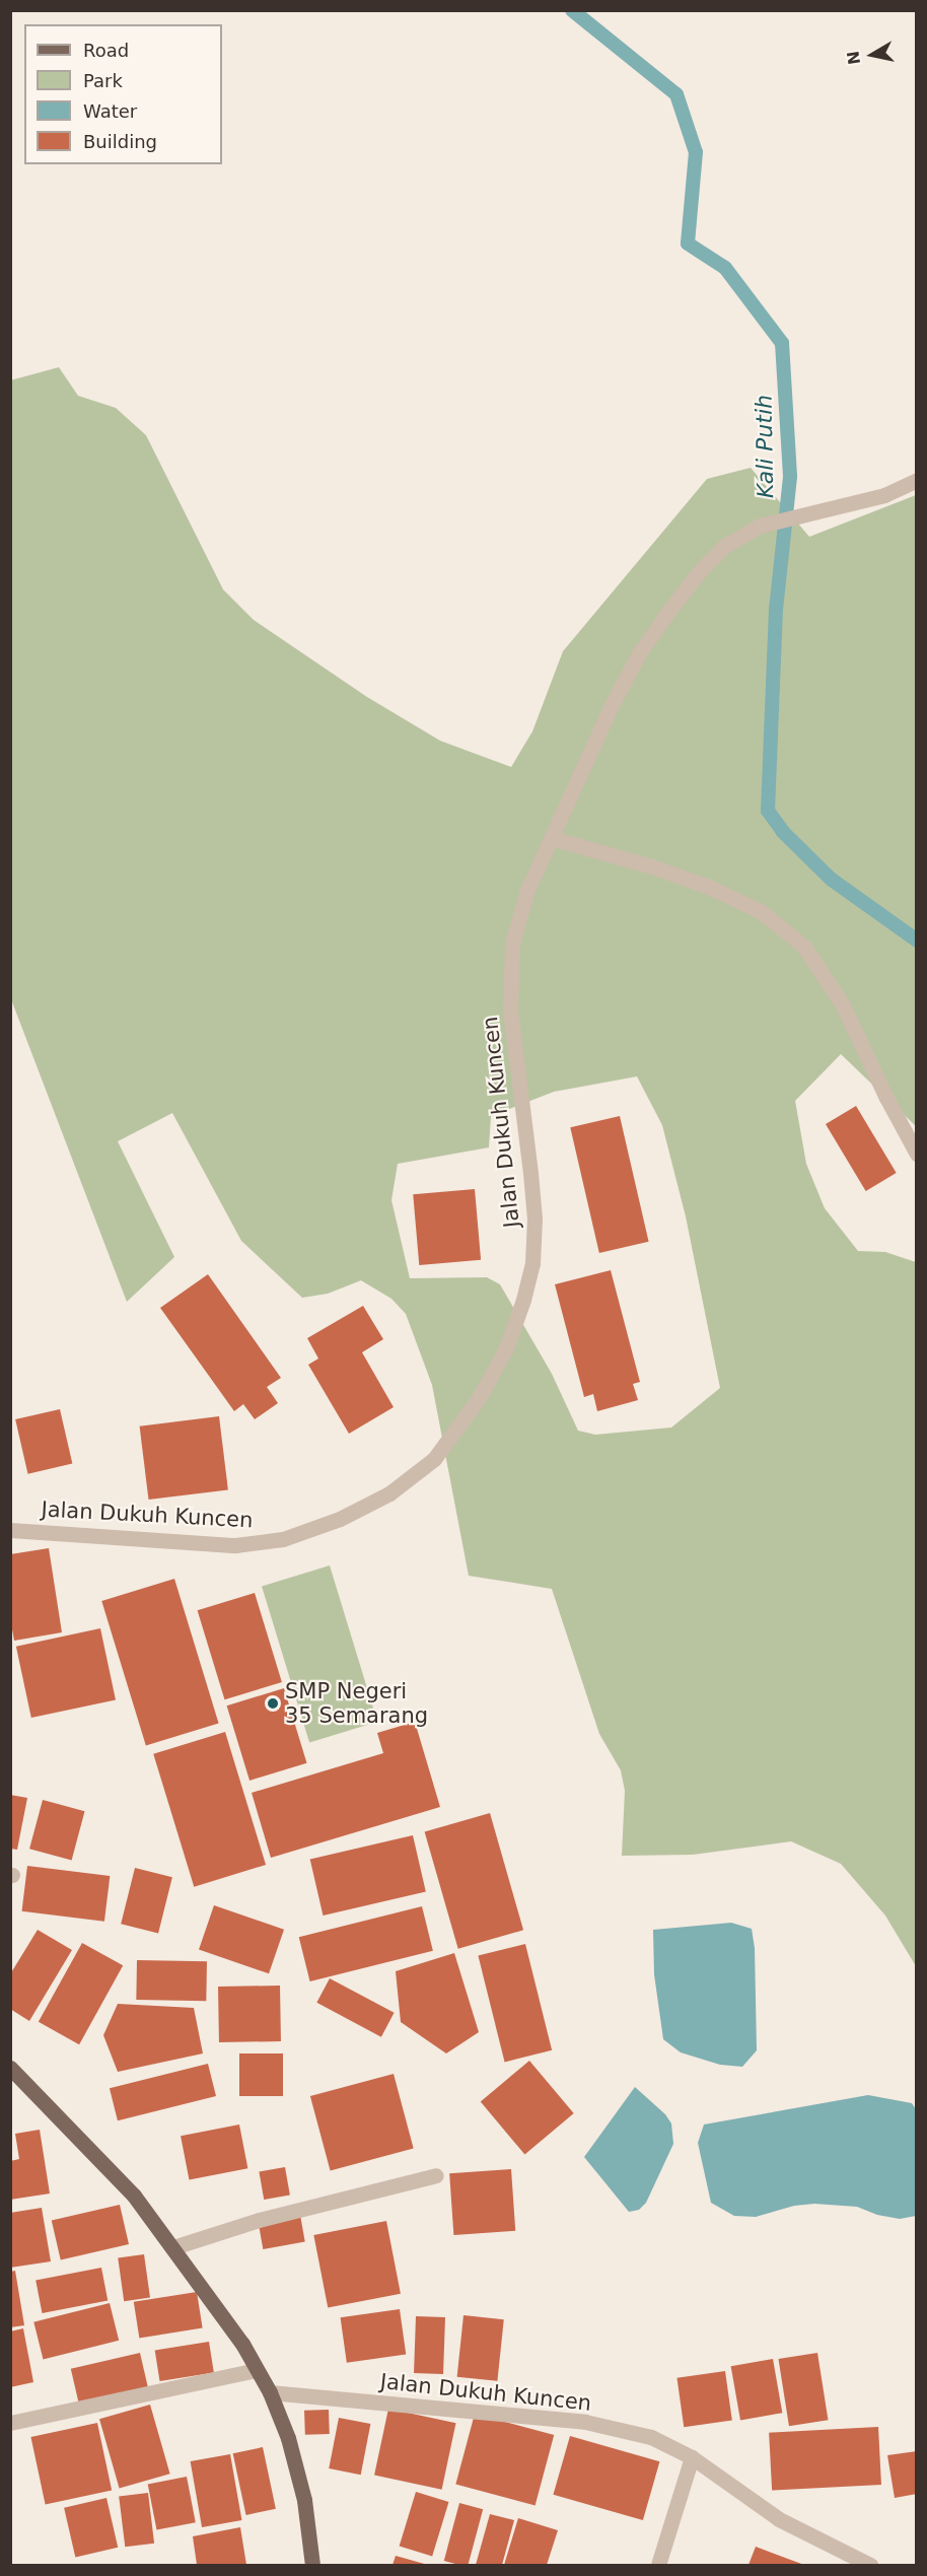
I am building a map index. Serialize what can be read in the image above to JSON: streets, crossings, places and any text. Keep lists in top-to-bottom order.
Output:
{
  "streets": {
    "street": ["Jalan Dukuh Kuncen"]
  },
  "water": ["Kali Putih"],
  "places": ["SMP Negeri 35 Semarang"],
  "legend": [
    "Road",
    "Park",
    "Water",
    "Building"
  ],
  "north": "left"
}
